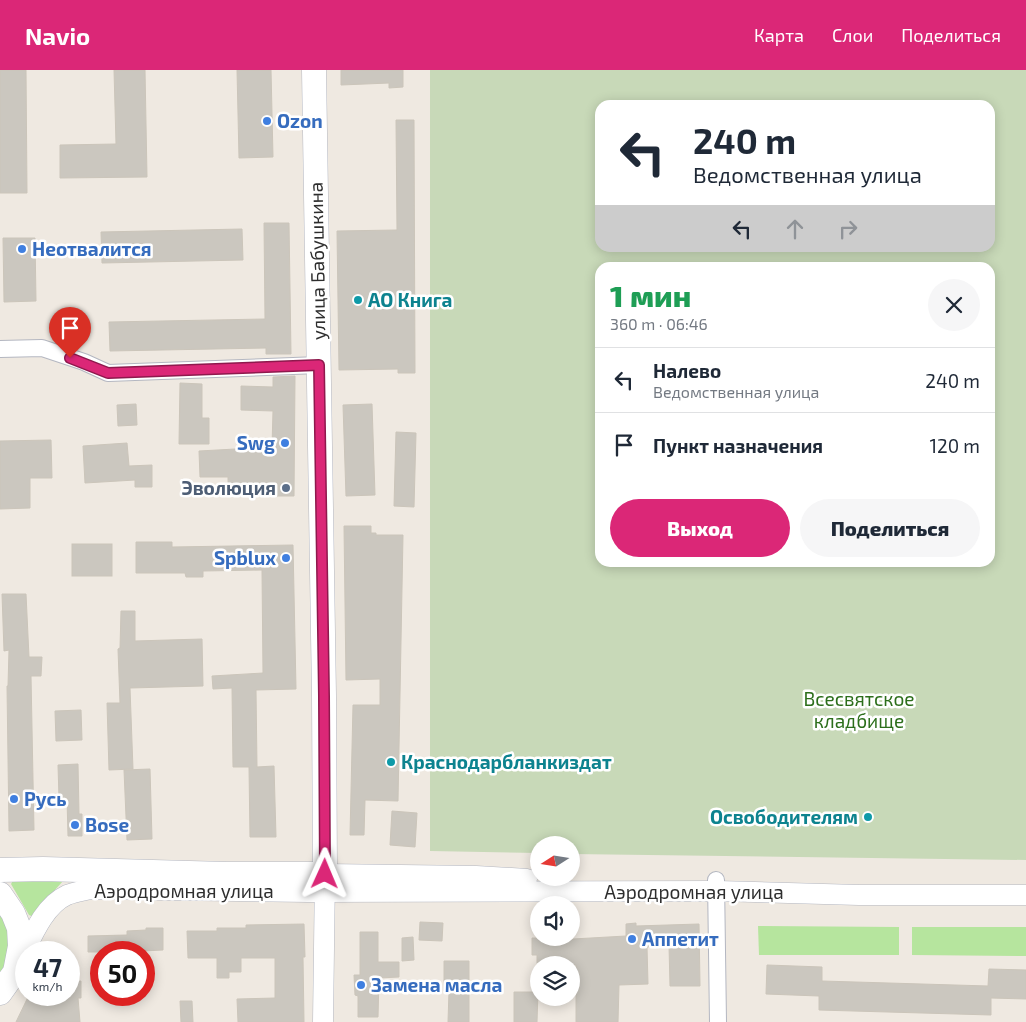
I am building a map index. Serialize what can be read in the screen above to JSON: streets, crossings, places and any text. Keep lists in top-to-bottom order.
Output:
{
  "streets": {
    "main road": ["улица Бабушкина", "Аэродромная улица"]
  },
  "crossings": [
    ["улица Бабушкина", "Аэродромная улица"]
  ],
  "parks": ["Всесвятское кладбище"],
  "places": [
    "Ozon",
    "Неотвалится",
    "АО Книга",
    "Swg",
    "Эволюция",
    "Spblux",
    "Краснодарбланкиздат",
    "Русь",
    "Освободителям",
    "Bose",
    "Аппетит",
    "Замена масла"
  ],
  "north": "left",
  "page": {
    "header": "Navio",
    "nav": ["Карта", "Слои", "Поделиться"],
    "turn": ["240 m", "Ведомственная улица"],
    "heading": ["1 мин", "360 m · 06:46"],
    "list": [
      {
        "name": "Налево",
        "note": "Ведомственная улица",
        "value": "240 m"
      },
      {
        "name": "Пункт назначения",
        "value": "120 m"
      }
    ],
    "buttons": ["Выход", "Поделиться"],
    "speed": "47 km/h",
    "limit": "50"
  }
}
